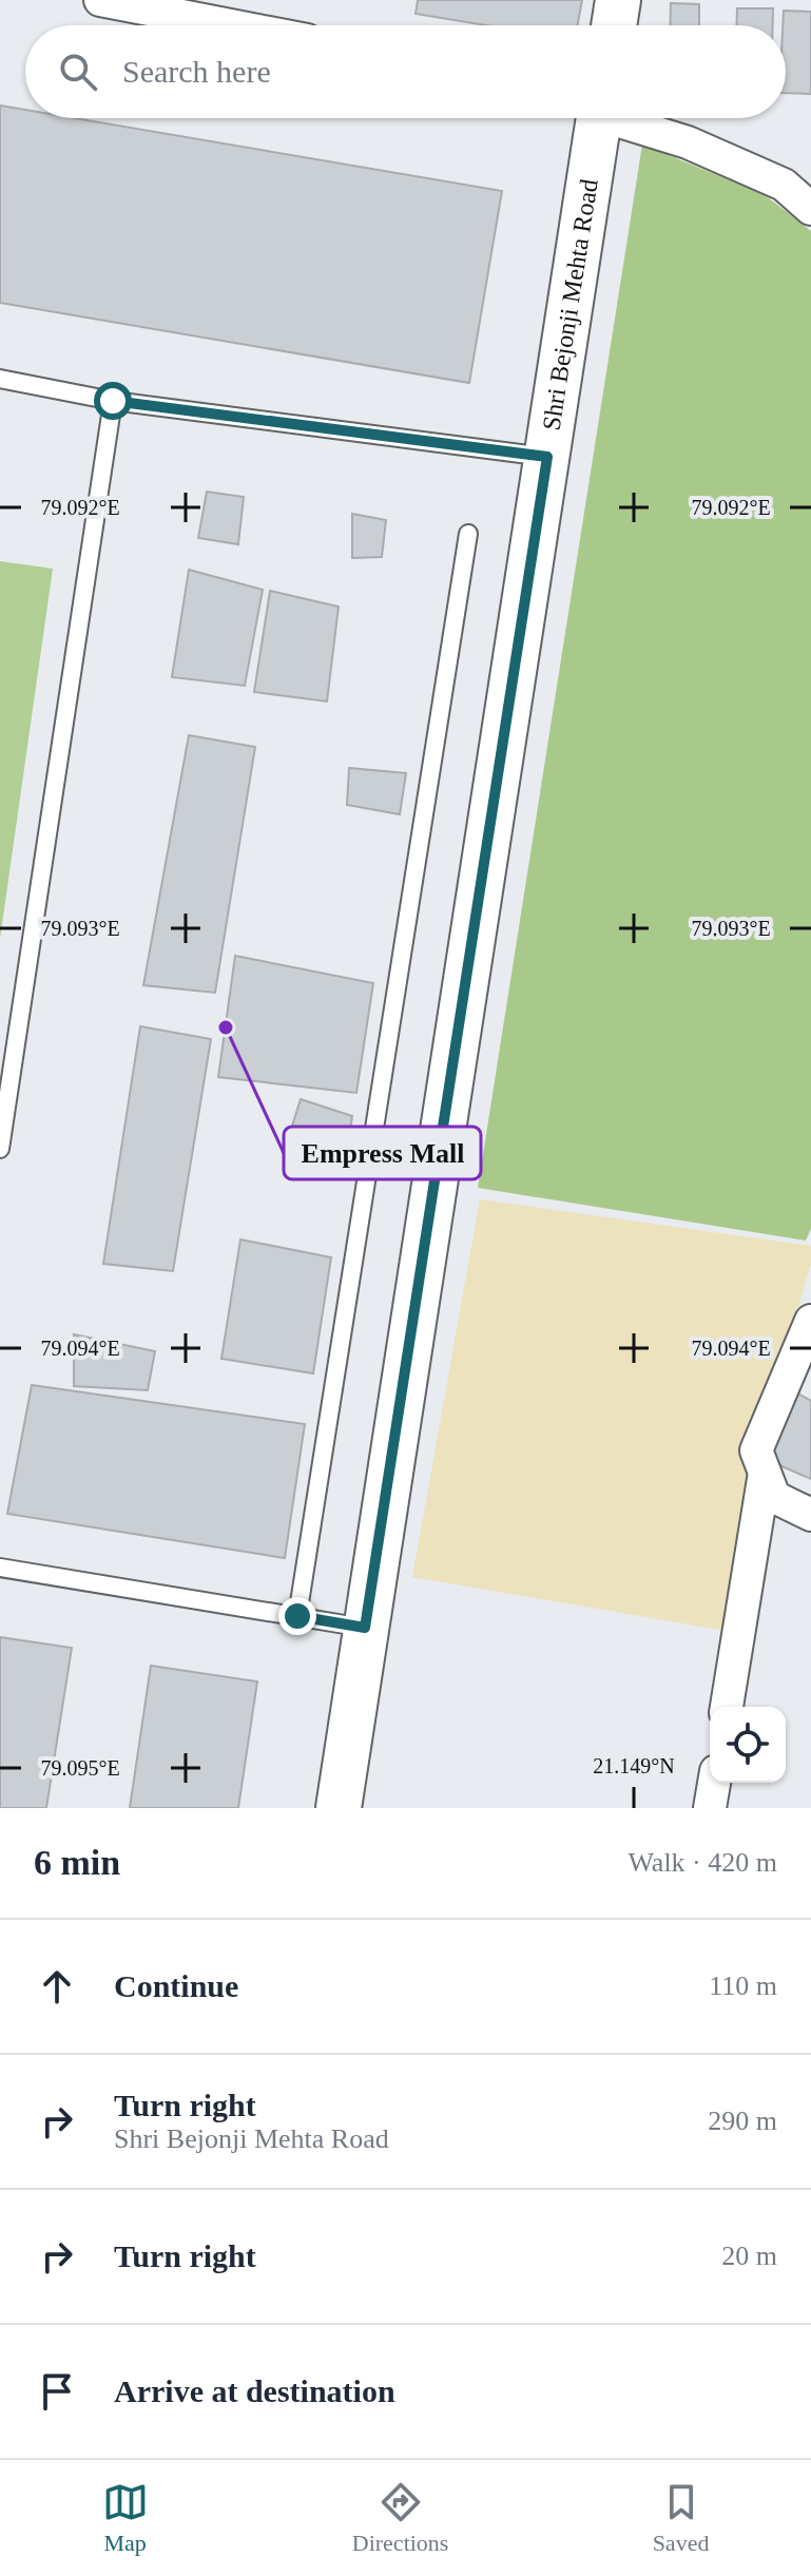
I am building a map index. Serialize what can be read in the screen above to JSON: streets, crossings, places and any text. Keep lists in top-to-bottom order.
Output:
{
  "streets": {
    "main road": ["Shri Bejonji Mehta Road"]
  },
  "places": ["Empress Mall"],
  "page": {
    "search": "Search here",
    "heading": ["6 min", "Walk · 420 m"],
    "list": [
      ["Continue", "110 m"],
      ["Turn right", "Shri Bejonji Mehta Road", "290 m"],
      ["Turn right", "20 m"],
      "Arrive at destination"
    ],
    "nav": ["Map", "Directions", "Saved"]
  },
  "coordinates": [
    "79.092°E",
    "79.093°E",
    "79.094°E",
    "21.149°N",
    "79.095°E"
  ]
}
